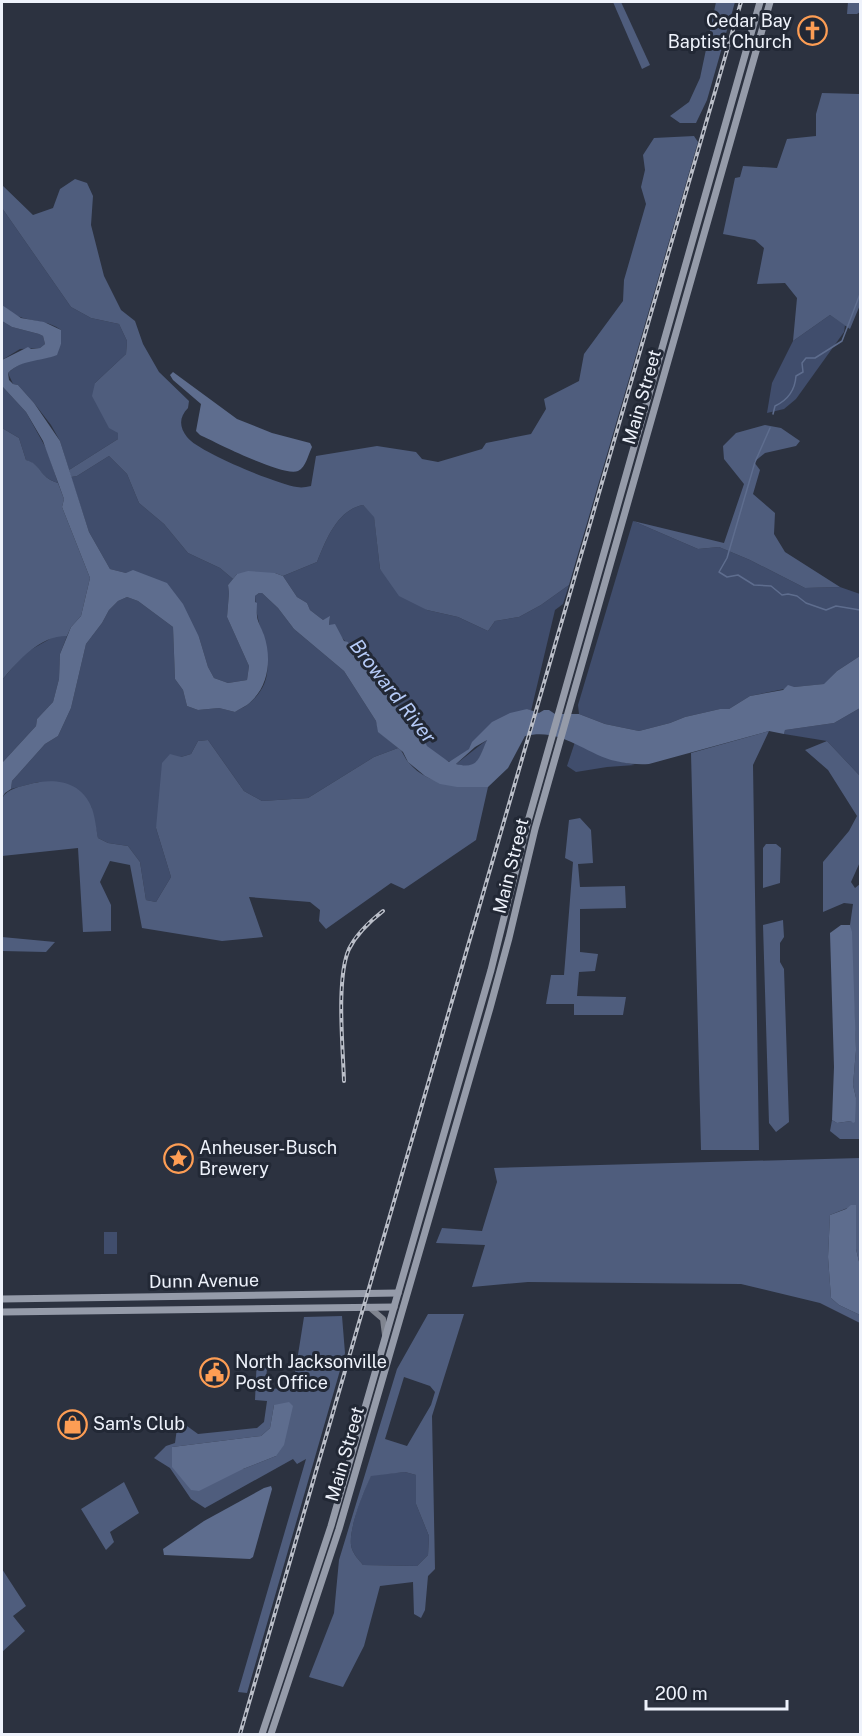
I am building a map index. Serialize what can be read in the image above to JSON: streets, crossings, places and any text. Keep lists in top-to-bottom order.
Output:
{
  "streets": {
    "main road": ["Main Street", "Dunn Avenue"]
  },
  "crossings": [
    ["Main Street", "Dunn Avenue"]
  ],
  "water": ["Broward River"],
  "places": {
    "church": ["Cedar Bay Baptist Church"],
    "place": ["Anheuser-Busch Brewery"],
    "public building": ["North Jacksonville Post Office"],
    "shop": ["Sam's Club"]
  },
  "scale_bar": "200 m"
}
